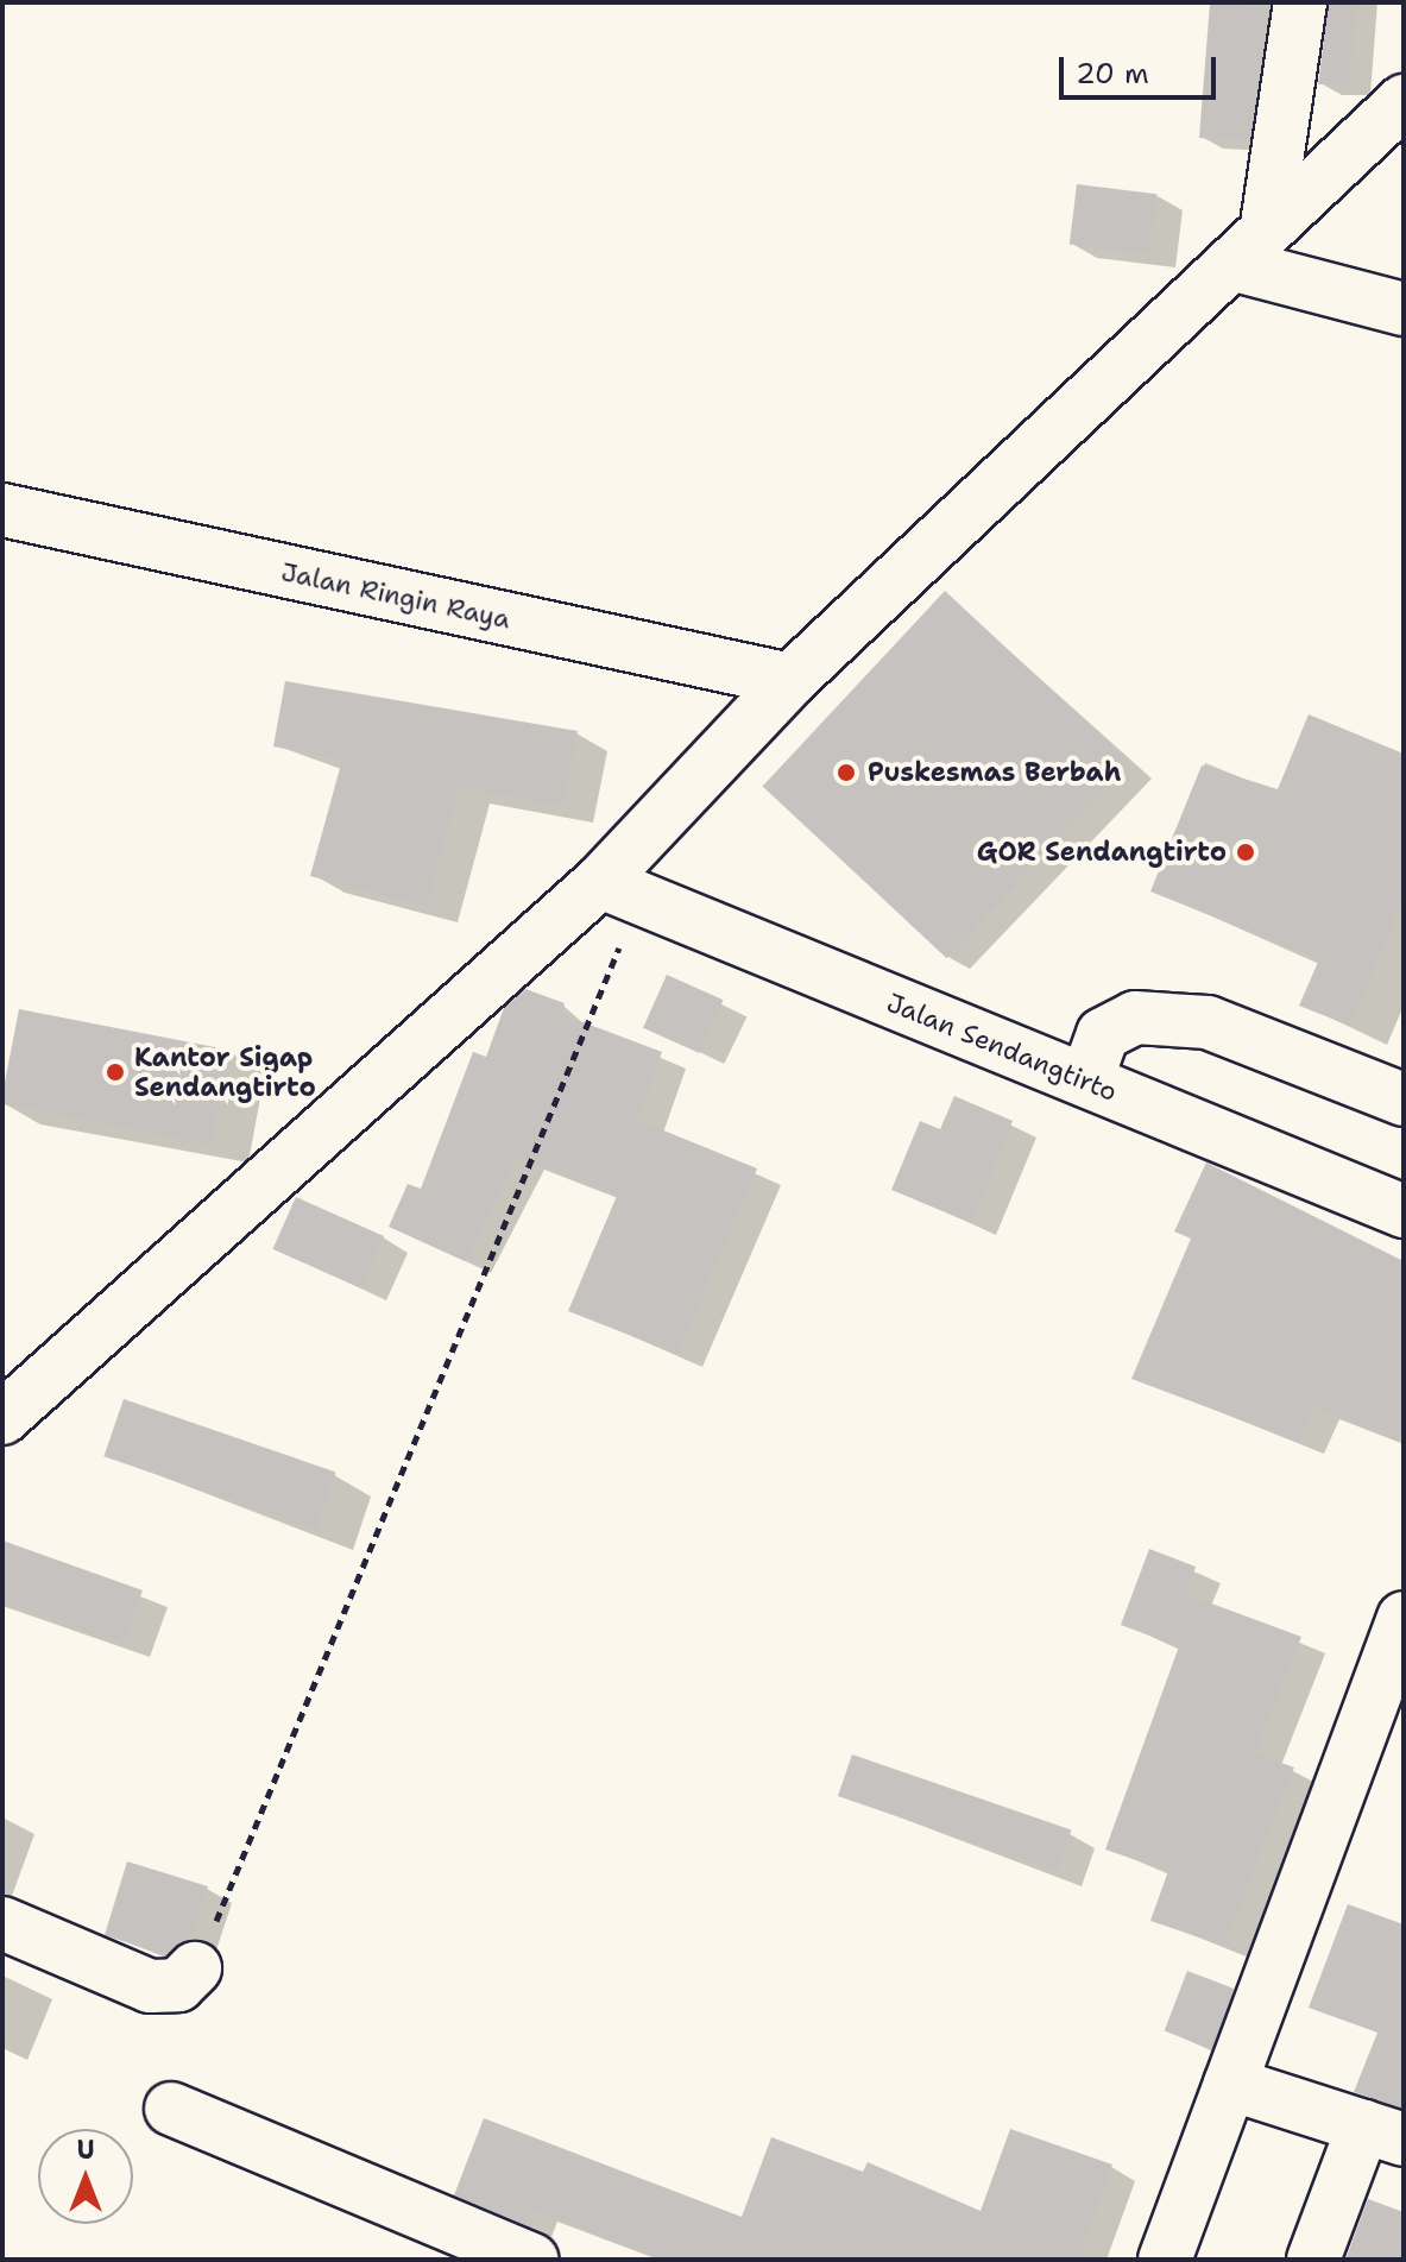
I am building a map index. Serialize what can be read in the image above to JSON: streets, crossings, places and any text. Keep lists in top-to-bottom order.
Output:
{
  "streets": {
    "street": ["Jalan Ringin Raya", "Jalan Sendangtirto"]
  },
  "places": ["Puskesmas Berbah", "GOR Sendangtirto", "Kantor Sigap Sendangtirto"],
  "scale_bar": "20 m",
  "north": "top"
}
